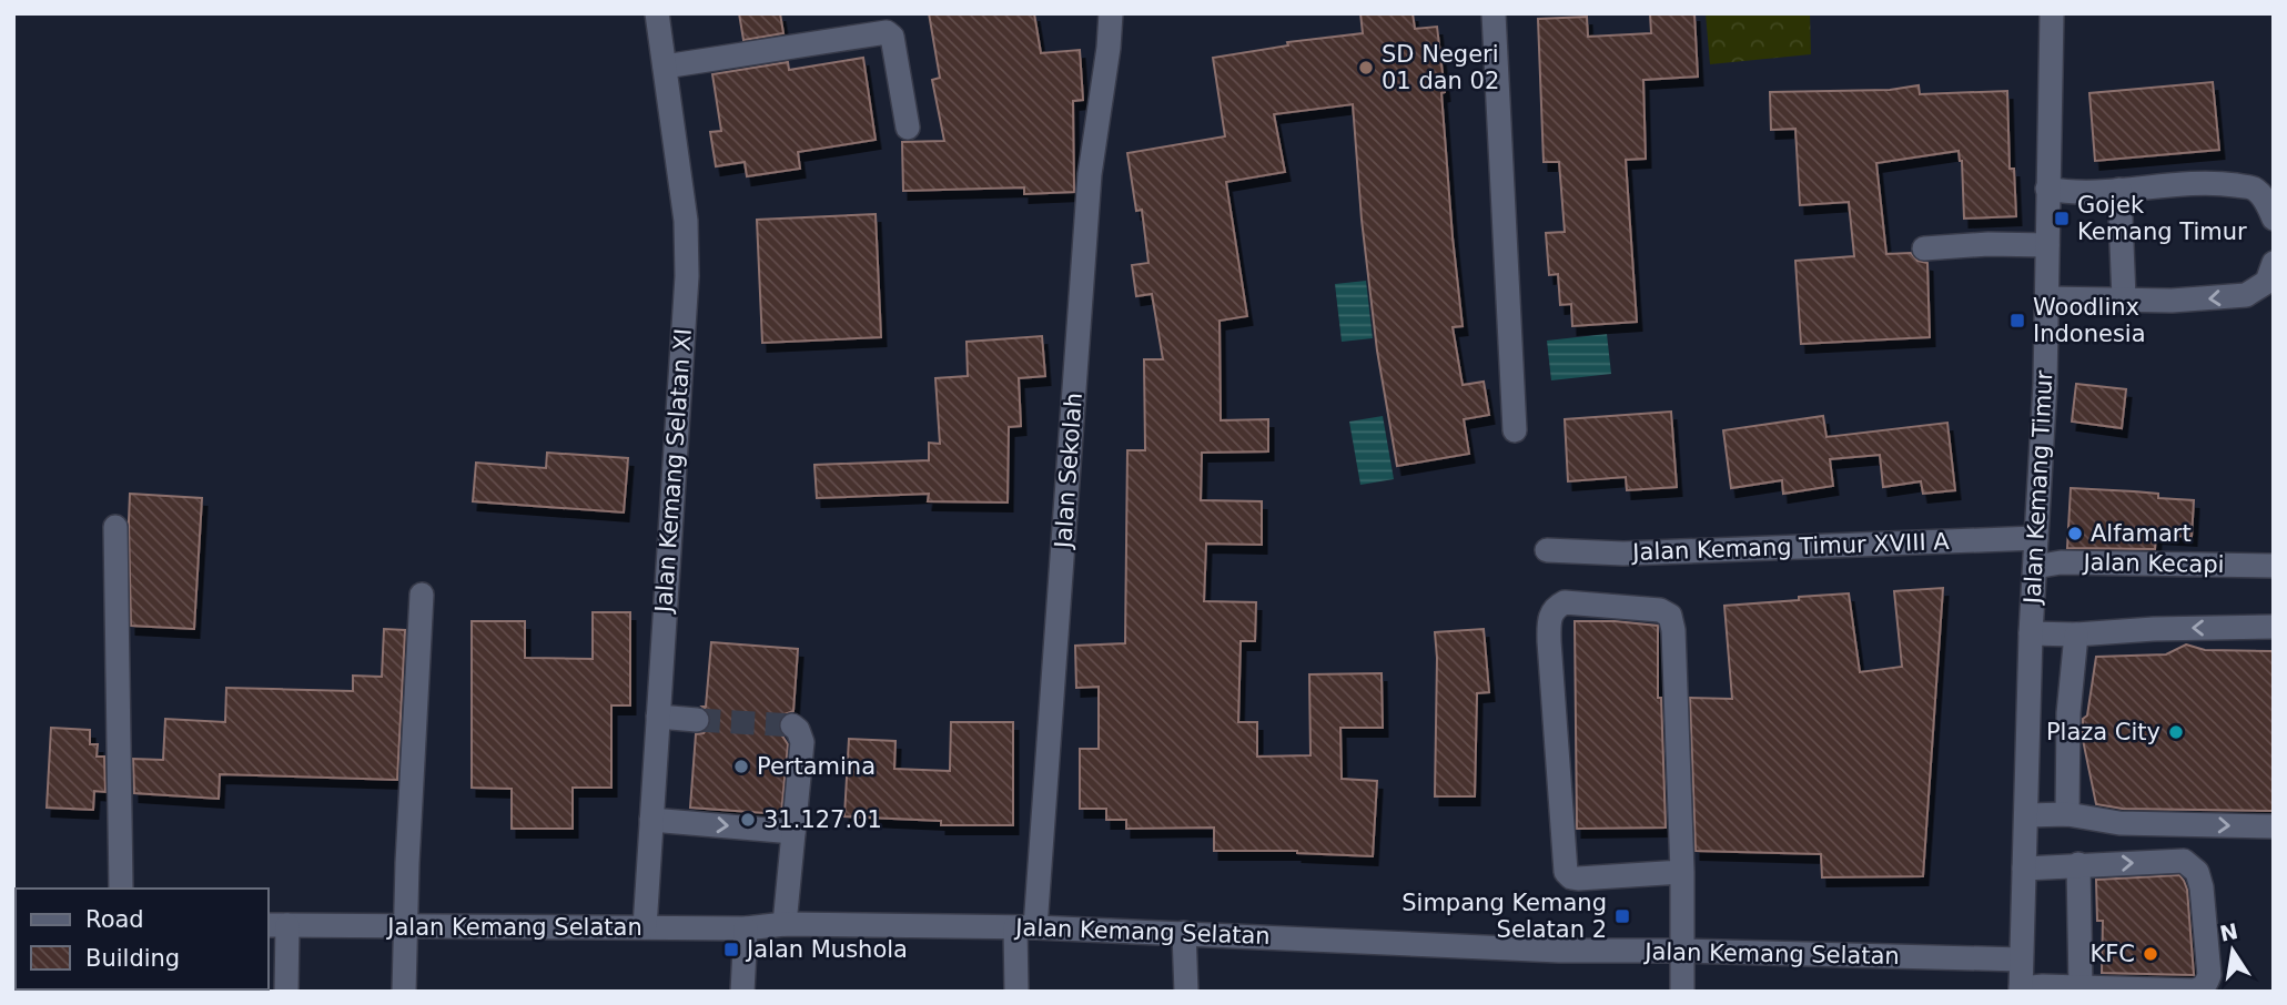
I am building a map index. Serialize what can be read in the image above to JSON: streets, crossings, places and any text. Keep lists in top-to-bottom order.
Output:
{
  "streets": {
    "street": [
      "Jalan Kemang Selatan XI",
      "Jalan Sekolah",
      "Jalan Kemang Timur",
      "Jalan Kemang Timur XVIII A",
      "Jalan Kecapi",
      "Jalan Kemang Selatan"
    ]
  },
  "crossings": [
    ["Jalan Kemang Selatan XI", "Jalan Kemang Selatan"],
    ["Jalan Sekolah", "Jalan Kemang Selatan"],
    ["Jalan Kemang Timur", "Jalan Kemang Timur XVIII A"],
    ["Jalan Kemang Timur", "Jalan Kecapi"],
    ["Jalan Kemang Timur", "Jalan Kemang Selatan"]
  ],
  "places": {
    "other": [
      "SD Negeri 01 dan 02",
      "Alfamart",
      "Plaza City",
      "Pertamina",
      "31.127.01",
      "KFC"
    ],
    "transit": [
      "Gojek Kemang Timur",
      "Woodlinx Indonesia",
      "Simpang Kemang Selatan 2",
      "Jalan Mushola"
    ]
  },
  "legend": ["Road", "Building"],
  "north": "top"
}
